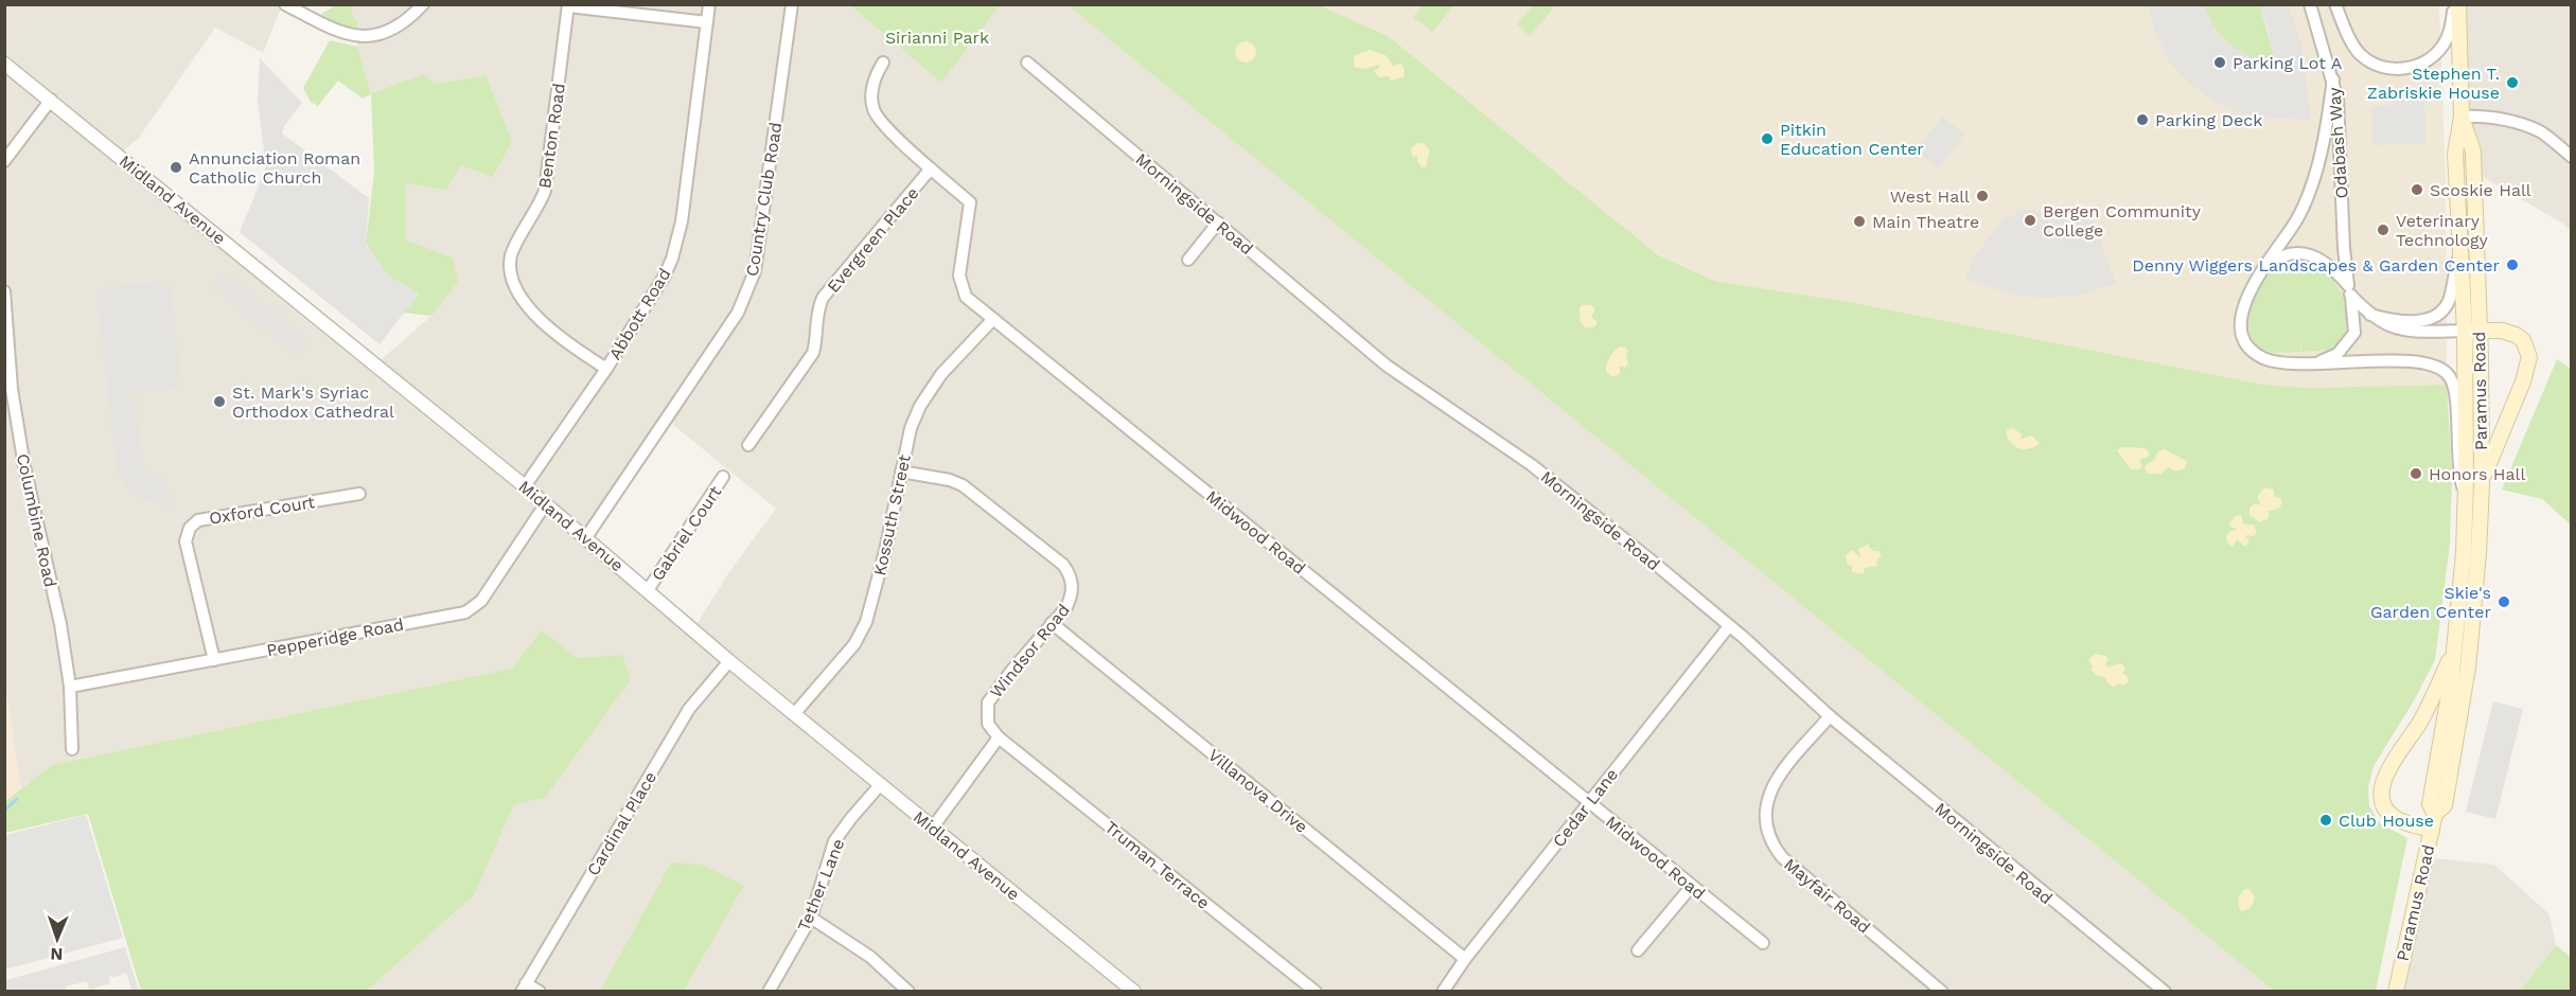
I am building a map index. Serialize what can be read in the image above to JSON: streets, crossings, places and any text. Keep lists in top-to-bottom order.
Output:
{
  "streets": {
    "main road": ["Paramus Road"],
    "street": [
      "Benton Road",
      "Odabash Way",
      "Midland Avenue",
      "Country Club Road",
      "Morningside Road",
      "Evergreen Place",
      "Abbott Road",
      "Oxford Court",
      "Kossuth Street",
      "Columbine Road",
      "Midwood Road",
      "Gabriel Court",
      "Pepperidge Road",
      "Windsor Road",
      "Villanova Drive",
      "Cedar Lane",
      "Cardinal Place",
      "Truman Terrace",
      "Tether Lane",
      "Mayfair Road"
    ]
  },
  "crossings": [
    ["Benton Road", "Abbott Road"],
    ["Midland Avenue", "Country Club Road"],
    ["Midland Avenue", "Abbott Road"],
    ["Midland Avenue", "Kossuth Street"],
    ["Midland Avenue", "Gabriel Court"],
    ["Midland Avenue", "Pepperidge Road"],
    ["Midland Avenue", "Cardinal Place"],
    ["Midland Avenue", "Tether Lane"],
    ["Morningside Road", "Cedar Lane"],
    ["Morningside Road", "Mayfair Road"],
    ["Evergreen Place", "Midwood Road"],
    ["Oxford Court", "Pepperidge Road"],
    ["Kossuth Street", "Midwood Road"],
    ["Kossuth Street", "Windsor Road"],
    ["Columbine Road", "Pepperidge Road"],
    ["Midwood Road", "Cedar Lane"],
    ["Windsor Road", "Villanova Drive"],
    ["Windsor Road", "Truman Terrace"],
    ["Villanova Drive", "Cedar Lane"]
  ],
  "parks": ["Sirianni Park"],
  "places": [
    "Parking Lot A",
    "Stephen T. Zabriskie House",
    "Parking Deck",
    "Pitkin Education Center",
    "Annunciation Roman Catholic Church",
    "Scoskie Hall",
    "West Hall",
    "Bergen Community College",
    "Main Theatre",
    "Veterinary Technology",
    "Denny Wiggers Landscapes & Garden Center",
    "St. Mark's Syriac Orthodox Cathedral",
    "Honors Hall",
    "Skie's Garden Center",
    "Club House"
  ],
  "north": "bottom"
}
